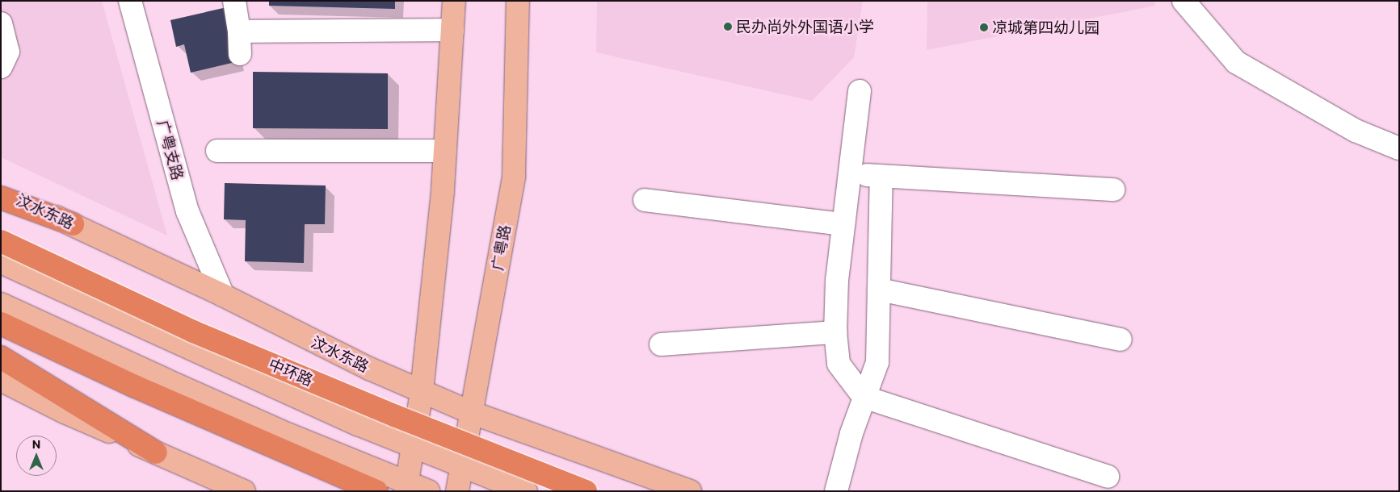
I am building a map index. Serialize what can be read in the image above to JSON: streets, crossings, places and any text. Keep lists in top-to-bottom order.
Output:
{
  "streets": {
    "highway": ["中环路"],
    "main road": ["汶水东路", "广粤路"],
    "street": ["广粤支路"]
  },
  "crossings": [
    ["广粤支路", "汶水东路"],
    ["汶水东路", "广粤路"]
  ],
  "places": ["民办尚外外国语小学", "凉城第四幼儿园"],
  "north": "top"
}
